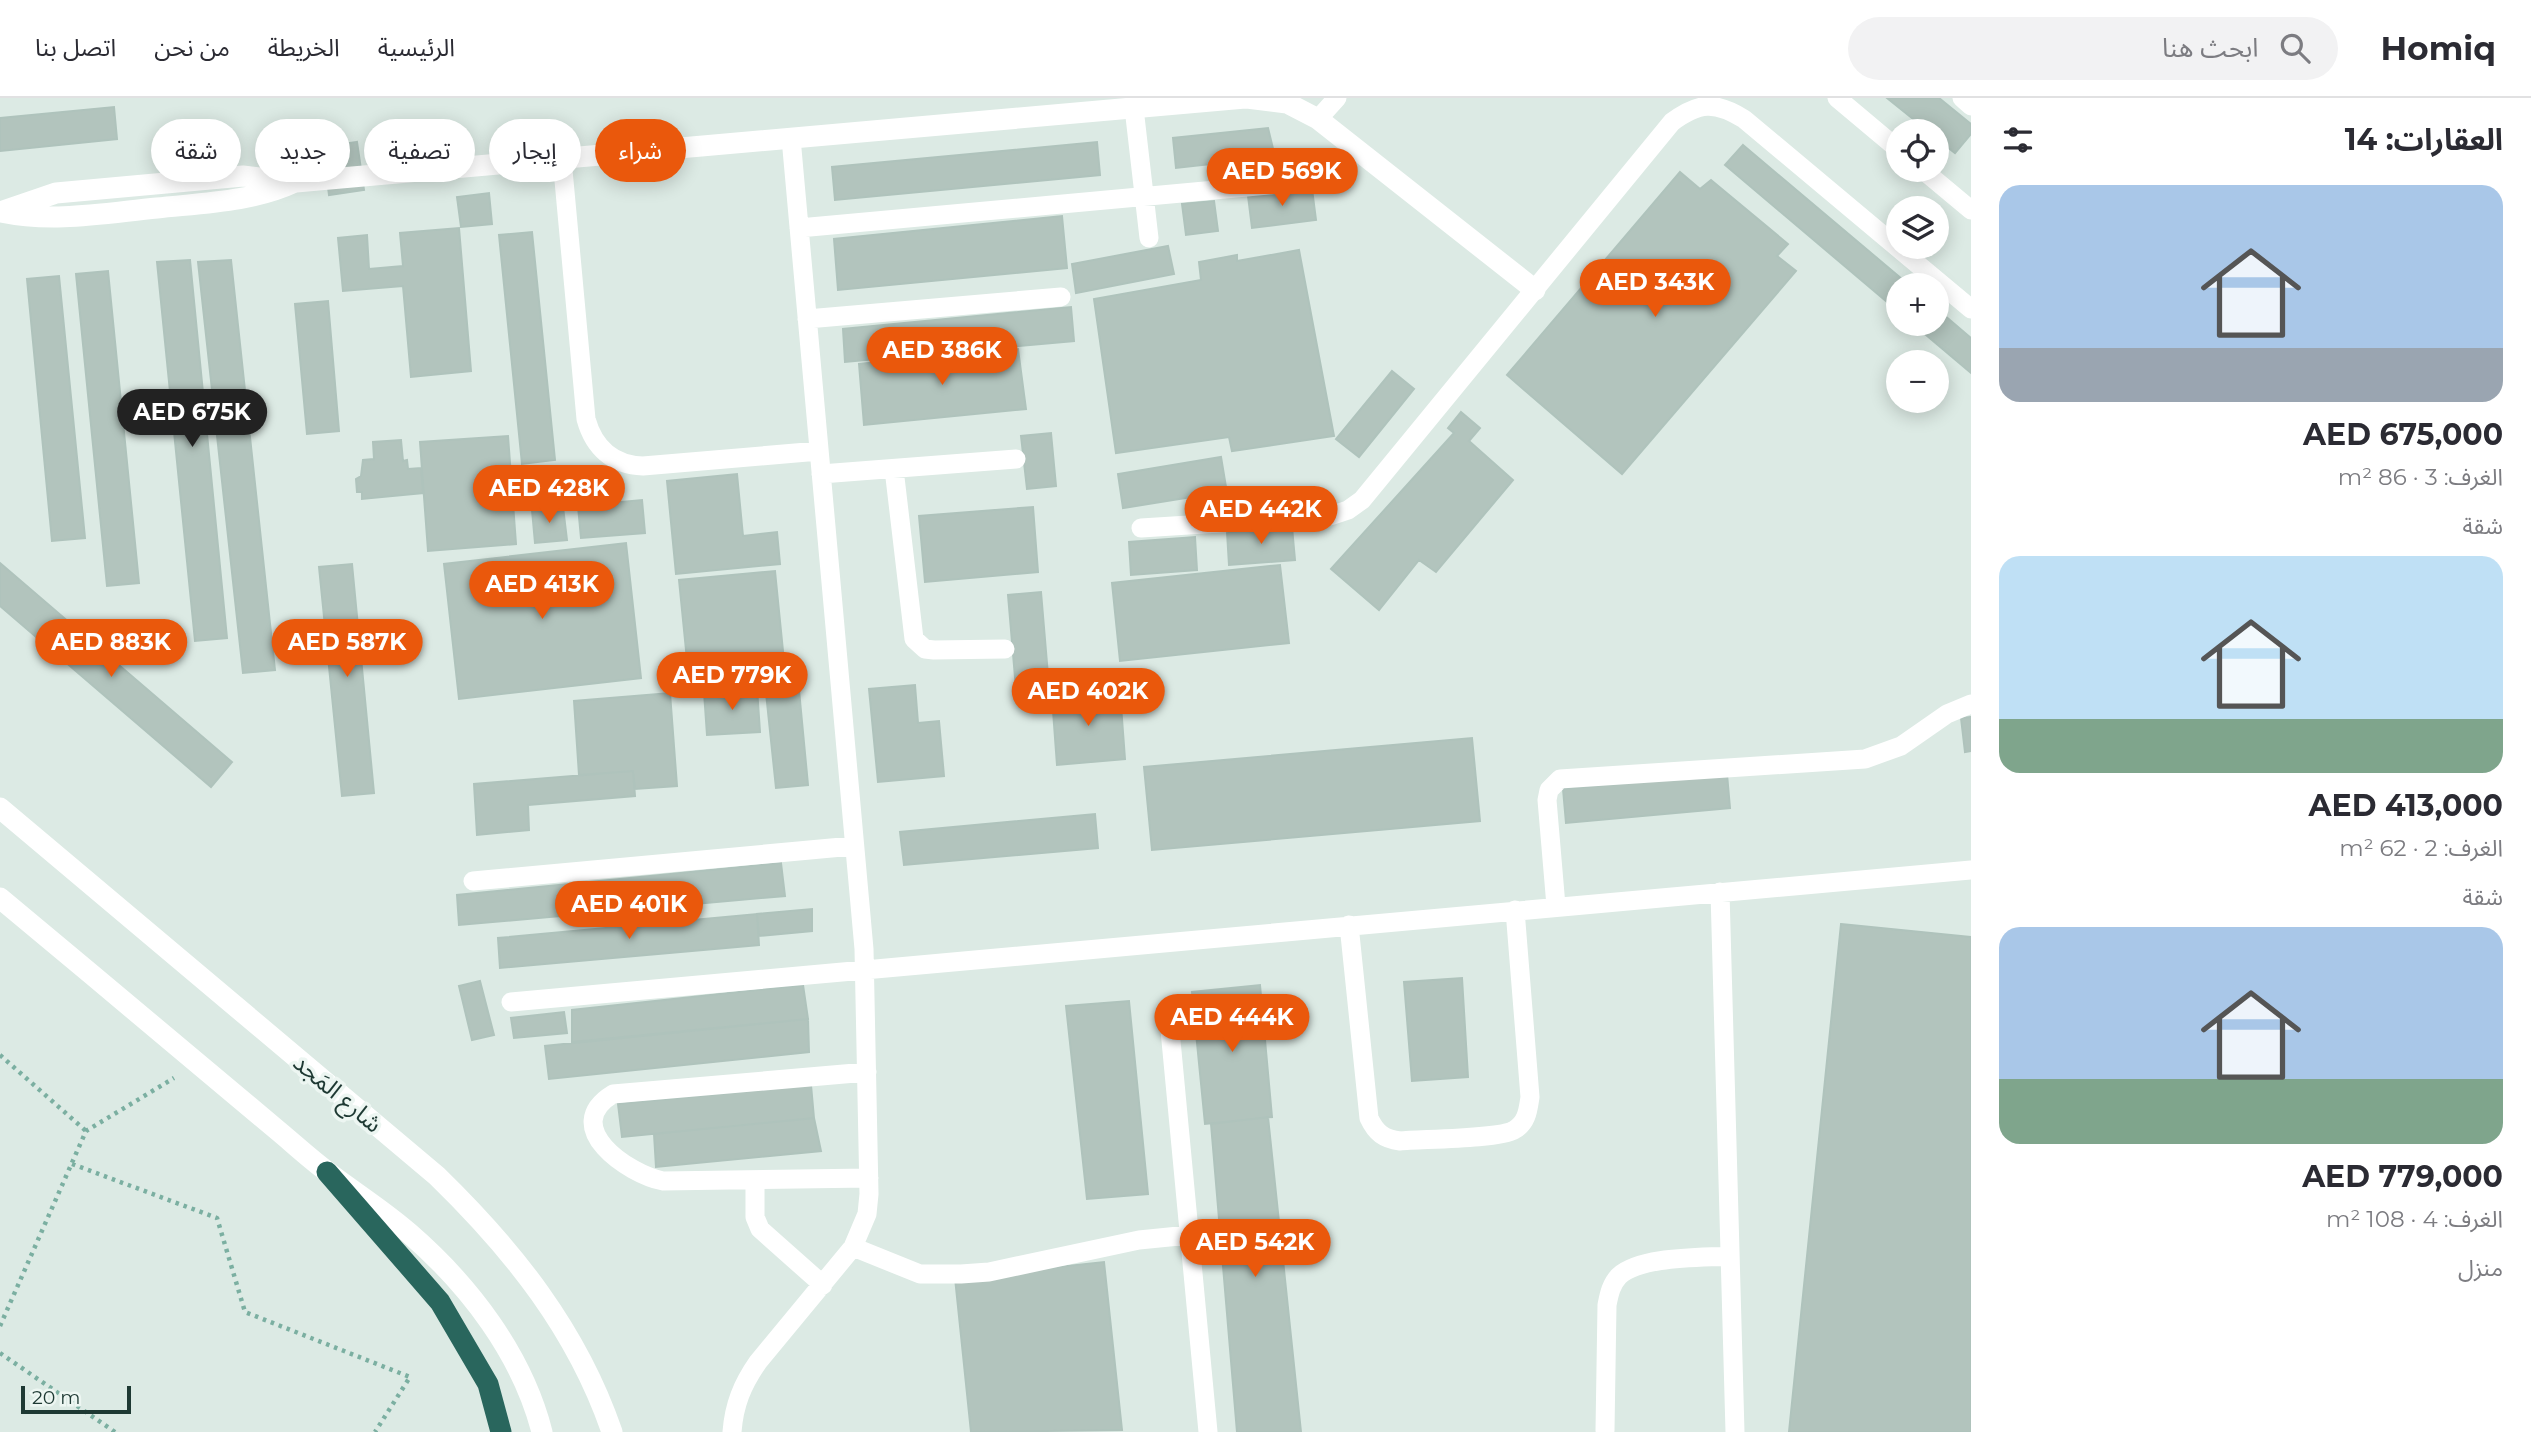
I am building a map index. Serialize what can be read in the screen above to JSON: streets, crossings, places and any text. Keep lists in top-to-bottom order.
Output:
{
  "streets": {
    "street": ["شارع المَجد"]
  },
  "scale_bar": "20 m",
  "page": {
    "header": "Homiq",
    "search": "ابحث هنا",
    "nav": [
      "الرئيسية",
      "الخريطة",
      "من نحن",
      "اتصل بنا"
    ],
    "heading": "العقارات: 14",
    "map_buttons": ["+", "−"],
    "chip": [
      "شراء",
      "إيجار",
      "تصفية",
      "جديد",
      "شقة"
    ],
    "price": [
      "AED 569K",
      "AED 343K",
      "AED 386K",
      "AED 675K",
      "AED 428K",
      "AED 442K",
      "AED 413K",
      "AED 883K",
      "AED 587K",
      "AED 779K",
      "AED 402K",
      "AED 401K",
      "AED 444K",
      "AED 542K"
    ],
    "list": [
      {
        "name": "AED 675,000",
        "note": "الغرف: 3 · 86 m² · شقة"
      },
      {
        "name": "AED 413,000",
        "note": "الغرف: 2 · 62 m² · شقة"
      },
      {
        "name": "AED 779,000",
        "note": "الغرف: 4 · 108 m² · منزل"
      }
    ],
    "scale": "20 m"
  }
}
